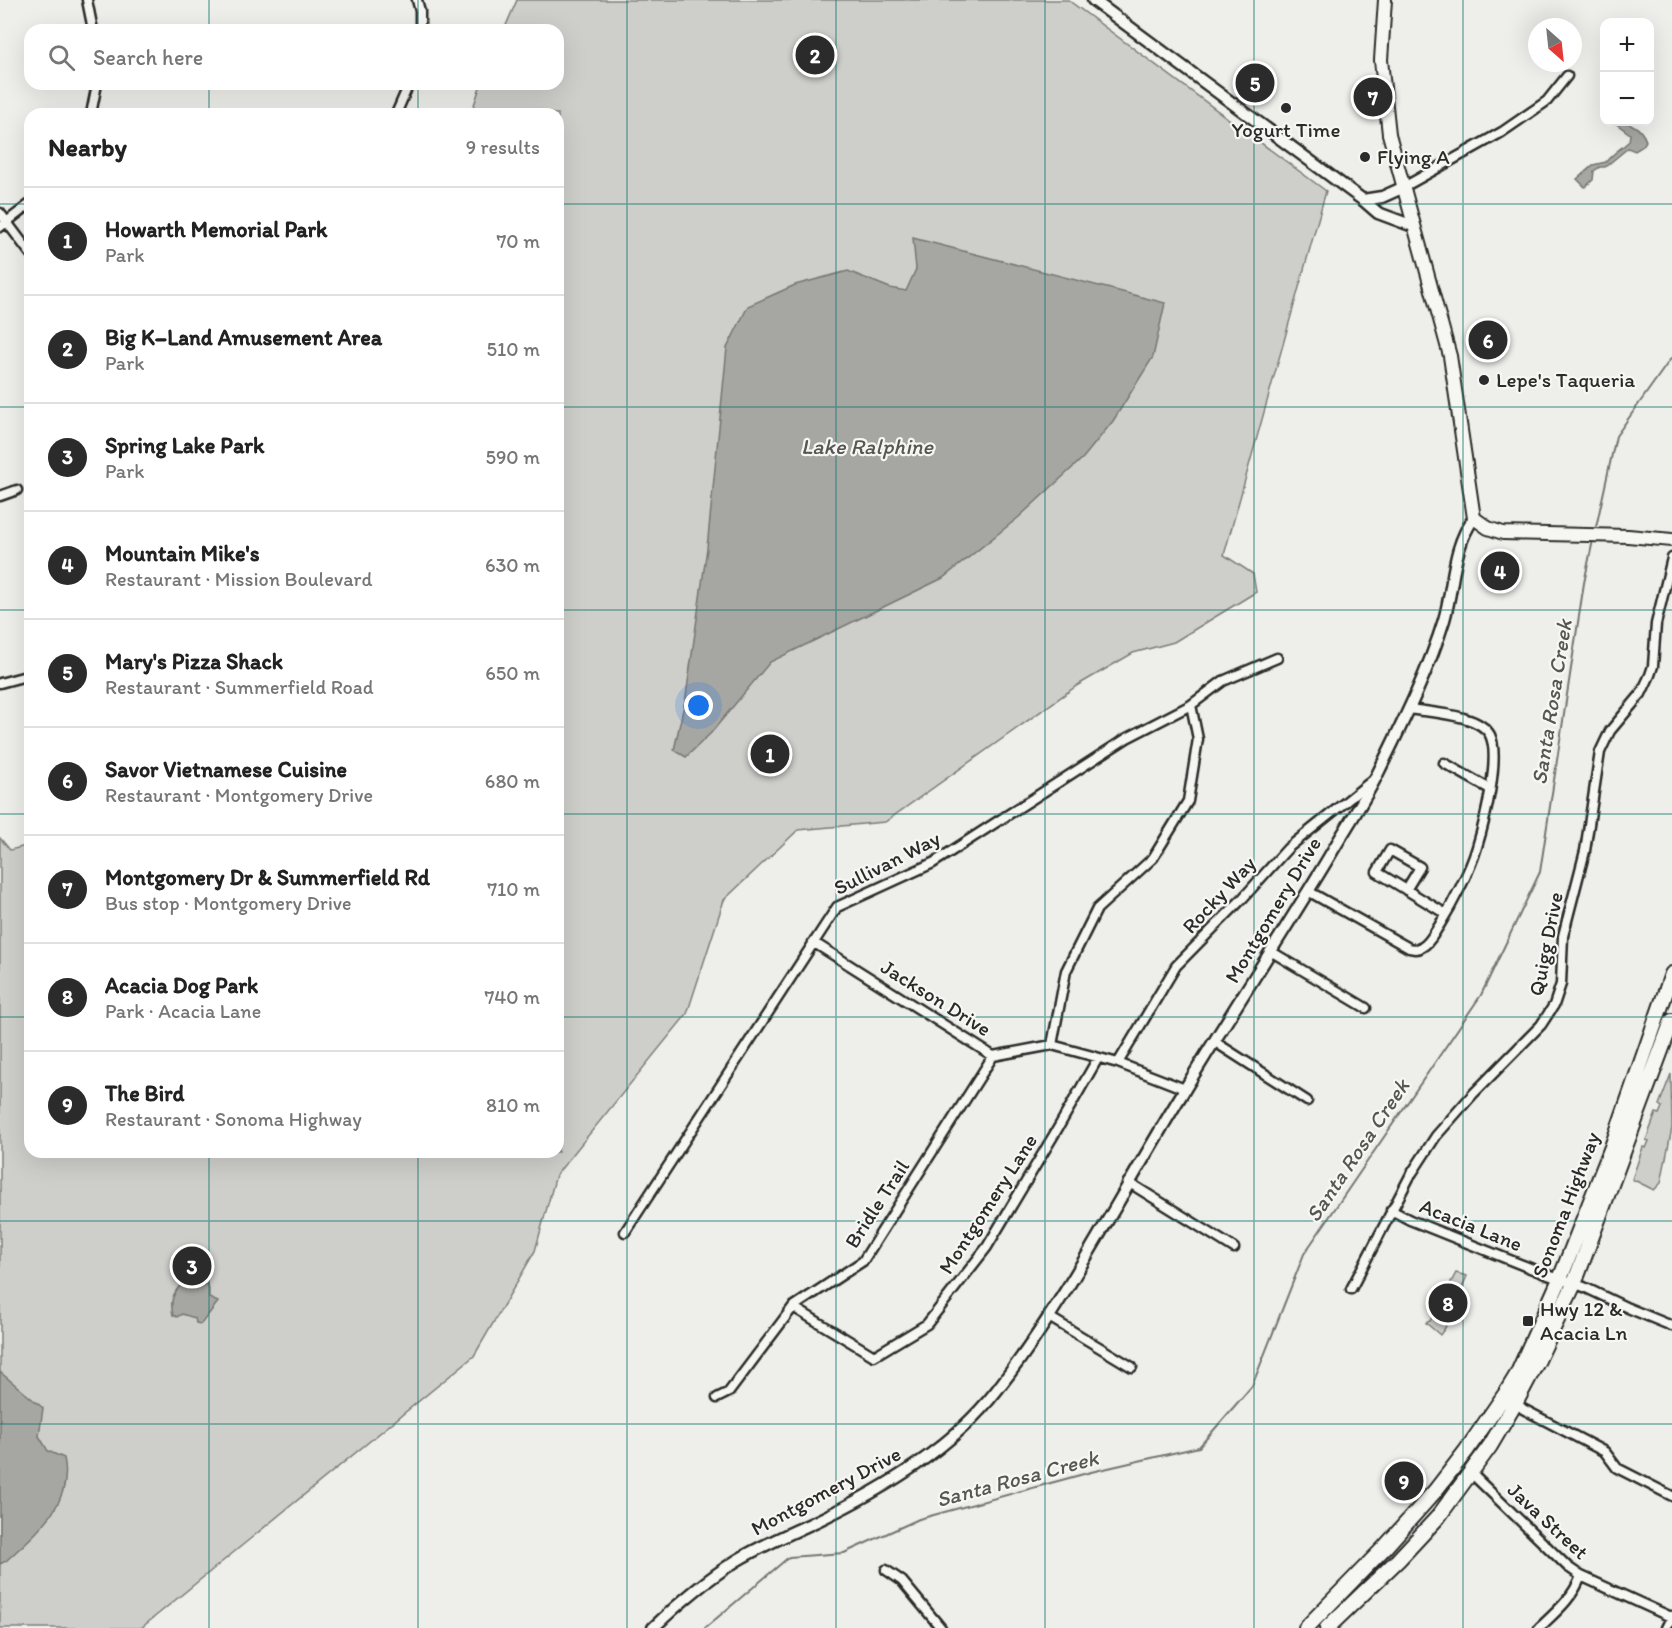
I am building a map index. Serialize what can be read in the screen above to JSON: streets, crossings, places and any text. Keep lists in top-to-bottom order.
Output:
{
  "streets": {
    "main road": ["Sonoma Highway"],
    "street": [
      "Sullivan Way",
      "Rocky Way",
      "Montgomery Drive",
      "Quigg Drive",
      "Jackson Drive",
      "Bridle Trail",
      "Montgomery Lane",
      "Acacia Lane",
      "Java Street"
    ]
  },
  "crossings": [
    ["Sullivan Way", "Jackson Drive"],
    ["Rocky Way", "Montgomery Drive"],
    ["Rocky Way", "Jackson Drive"],
    ["Montgomery Drive", "Jackson Drive"],
    ["Quigg Drive", "Acacia Lane"],
    ["Jackson Drive", "Bridle Trail"],
    ["Jackson Drive", "Montgomery Lane"],
    ["Bridle Trail", "Montgomery Lane"],
    ["Sonoma Highway", "Acacia Lane"],
    ["Sonoma Highway", "Java Street"]
  ],
  "water": ["Lake Ralphine", "Santa Rosa Creek"],
  "places": {
    "other": ["Yogurt Time", "Flying A", "Lepe's Taqueria"],
    "transit": ["Hwy 12 & Acacia Ln"]
  },
  "north": "bottom right",
  "page": {
    "map_buttons": ["+", "−"],
    "search": "Search here",
    "pins": [
      "2",
      "5",
      "7",
      "6",
      "4",
      "1",
      "3",
      "8",
      "9"
    ],
    "heading": ["Nearby", "9 results"],
    "list": [
      {
        "mark": "1",
        "name": "Howarth Memorial Park",
        "note": "Park",
        "value": "70 m"
      },
      {
        "mark": "2",
        "name": "Big K–Land Amusement Area",
        "note": "Park",
        "value": "510 m"
      },
      {
        "mark": "3",
        "name": "Spring Lake Park",
        "note": "Park",
        "value": "590 m"
      },
      {
        "mark": "4",
        "name": "Mountain Mike's",
        "note": "Restaurant · Mission Boulevard",
        "value": "630 m"
      },
      {
        "mark": "5",
        "name": "Mary's Pizza Shack",
        "note": "Restaurant · Summerfield Road",
        "value": "650 m"
      },
      {
        "mark": "6",
        "name": "Savor Vietnamese Cuisine",
        "note": "Restaurant · Montgomery Drive",
        "value": "680 m"
      },
      {
        "mark": "7",
        "name": "Montgomery Dr & Summerfield Rd",
        "note": "Bus stop · Montgomery Drive",
        "value": "710 m"
      },
      {
        "mark": "8",
        "name": "Acacia Dog Park",
        "note": "Park · Acacia Lane",
        "value": "740 m"
      },
      {
        "mark": "9",
        "name": "The Bird",
        "note": "Restaurant · Sonoma Highway",
        "value": "810 m"
      }
    ]
  }
}
